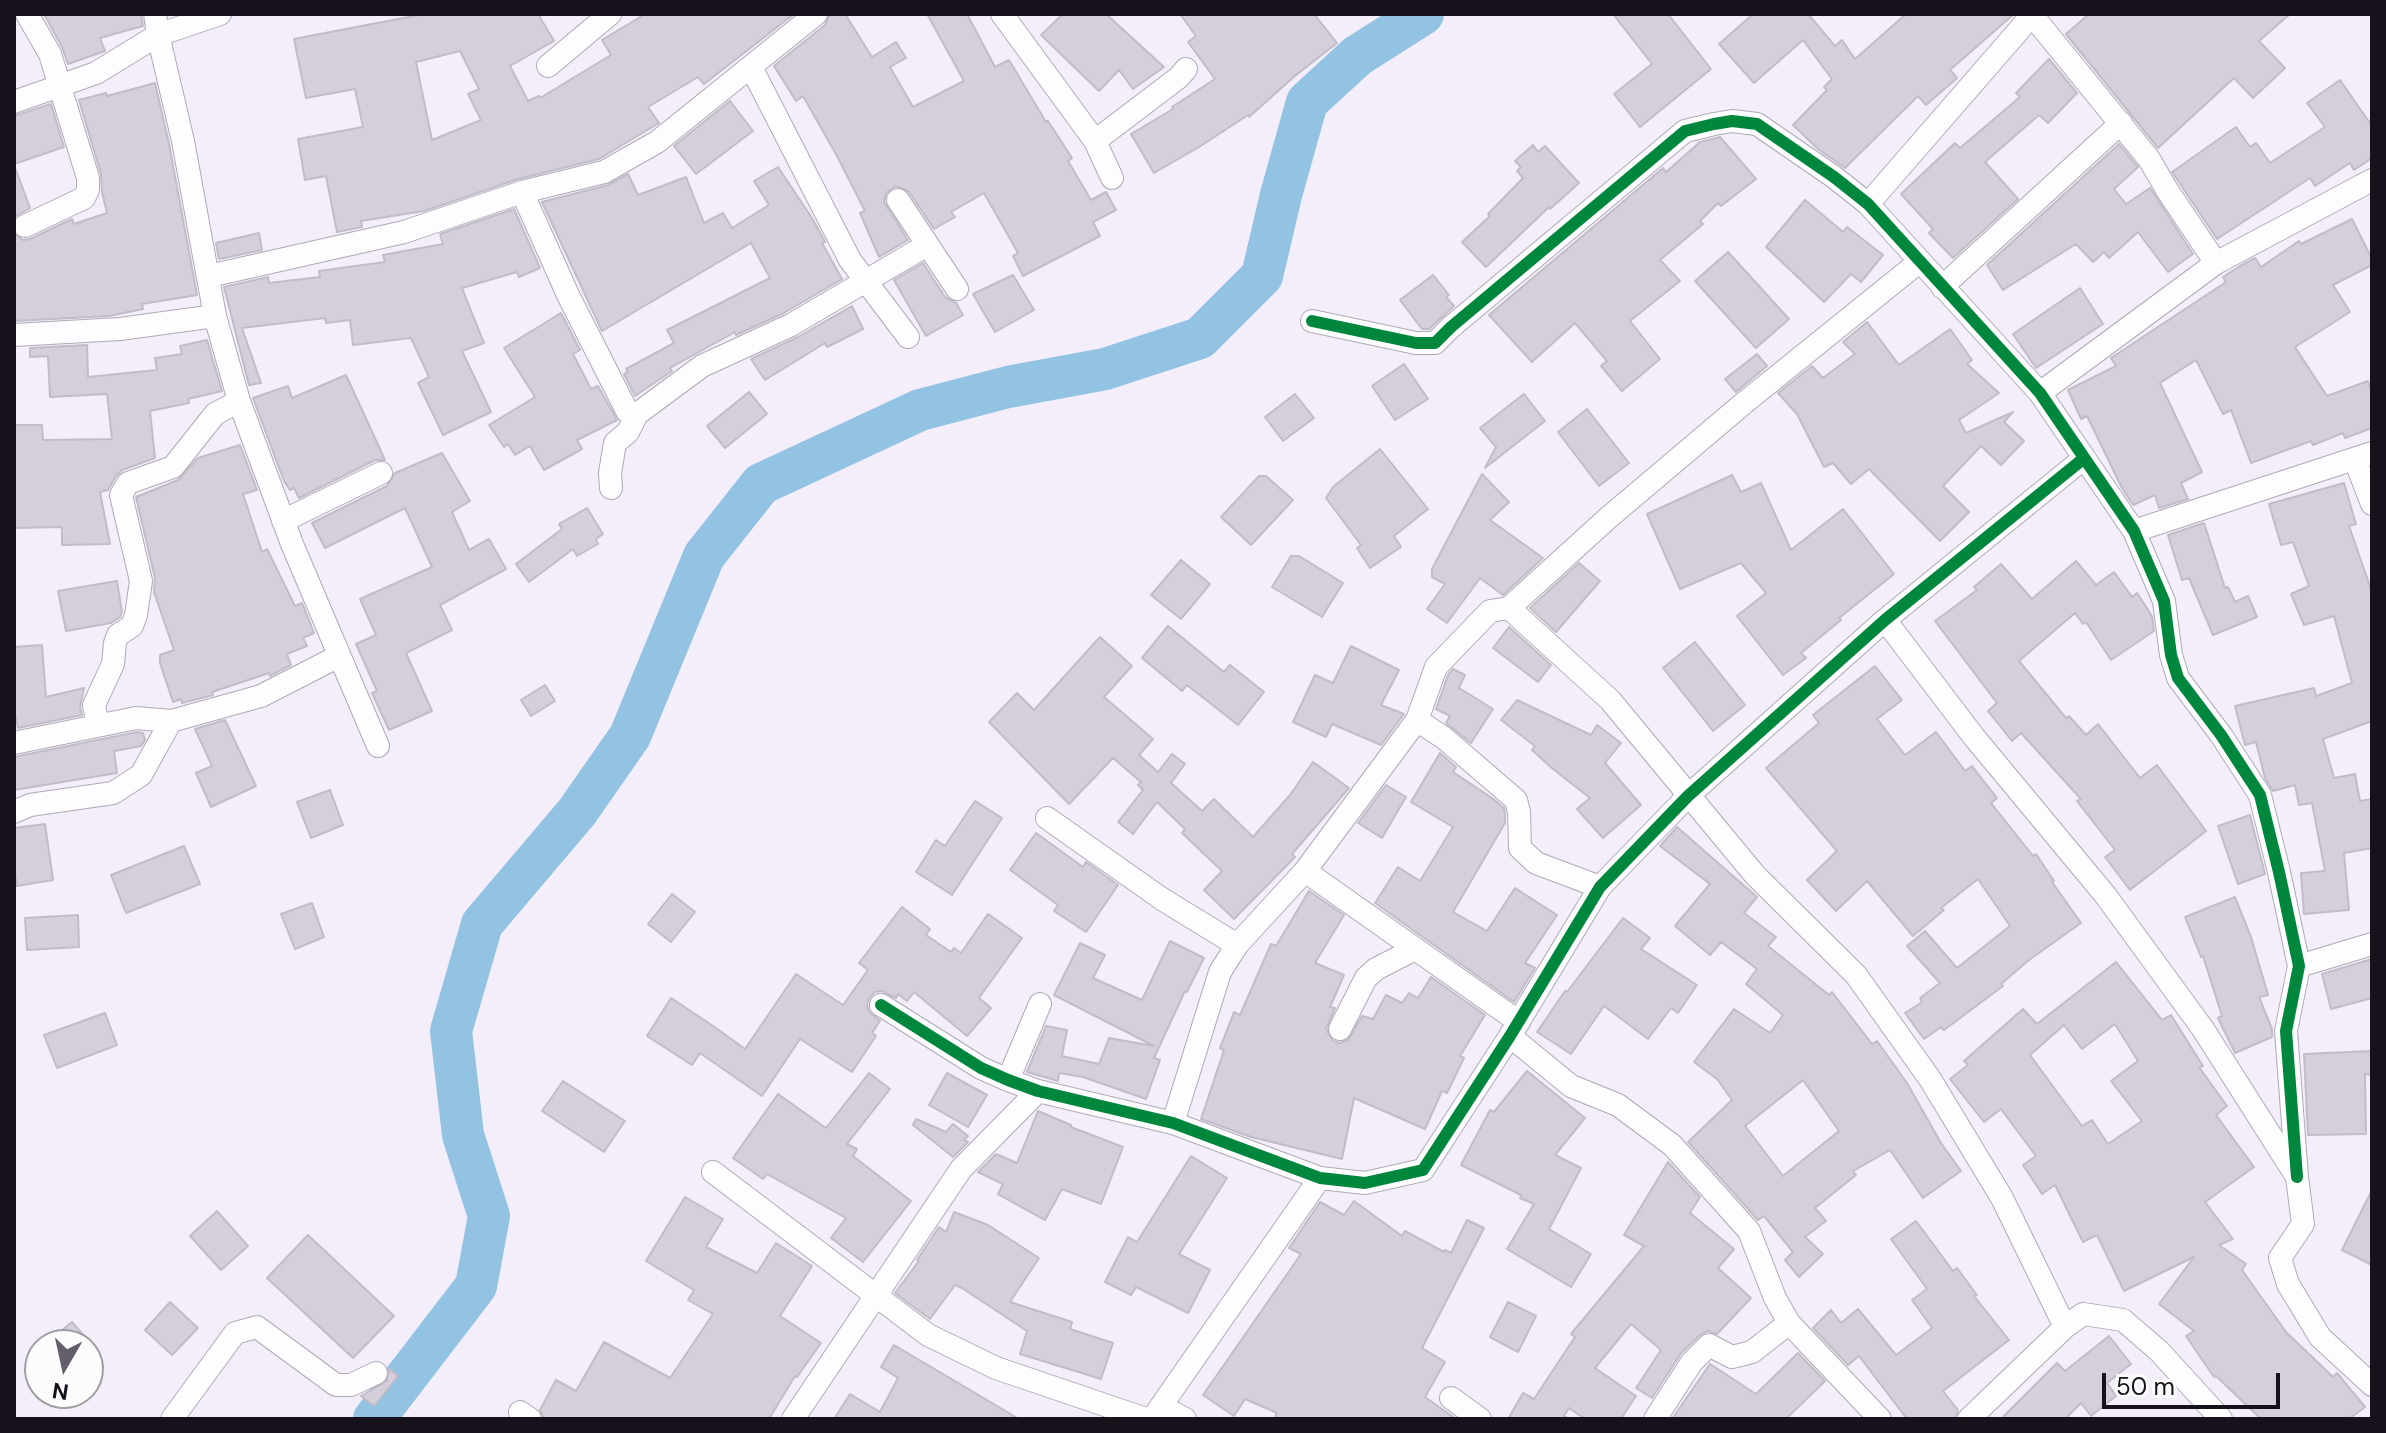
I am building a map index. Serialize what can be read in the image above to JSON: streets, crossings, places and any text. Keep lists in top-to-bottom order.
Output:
{
  "scale_bar": "50 m",
  "north": "bottom"
}
